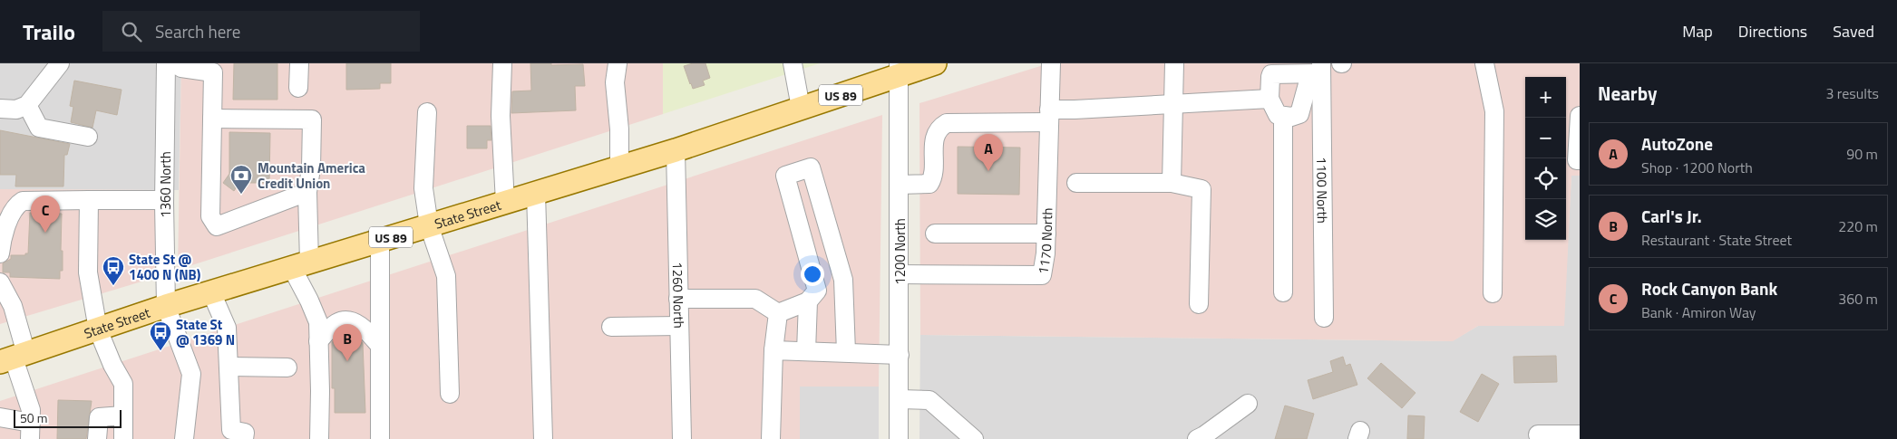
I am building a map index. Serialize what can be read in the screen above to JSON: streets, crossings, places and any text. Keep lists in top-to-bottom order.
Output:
{
  "streets": {
    "main road": ["US 89", "State Street"],
    "street": [
      "1360 North",
      "1100 North",
      "1170 North",
      "1200 North",
      "1260 North"
    ]
  },
  "crossings": [
    ["1360 North", "State Street"],
    ["State Street", "1200 North"],
    ["State Street", "1260 North"],
    ["1170 North", "1200 North"]
  ],
  "places": {
    "bank": ["Mountain America Credit Union"],
    "bus stop": ["State St @ 1400 N (NB)", "State St @ 1369 N"]
  },
  "scale_bar": "50 m",
  "page": {
    "header": "Trailo",
    "search": "Search here",
    "nav": ["Map", "Directions", "Saved"],
    "heading": ["Nearby", "3 results"],
    "map_buttons": ["+", "−"],
    "list": [
      {
        "mark": "A",
        "name": "AutoZone",
        "note": "Shop · 1200 North",
        "value": "90 m"
      },
      {
        "mark": "B",
        "name": "Carl's Jr.",
        "note": "Restaurant · State Street",
        "value": "220 m"
      },
      {
        "mark": "C",
        "name": "Rock Canyon Bank",
        "note": "Bank · Amiron Way",
        "value": "360 m"
      }
    ],
    "pins": ["A", "C", "B"],
    "scale": "50 m"
  }
}
